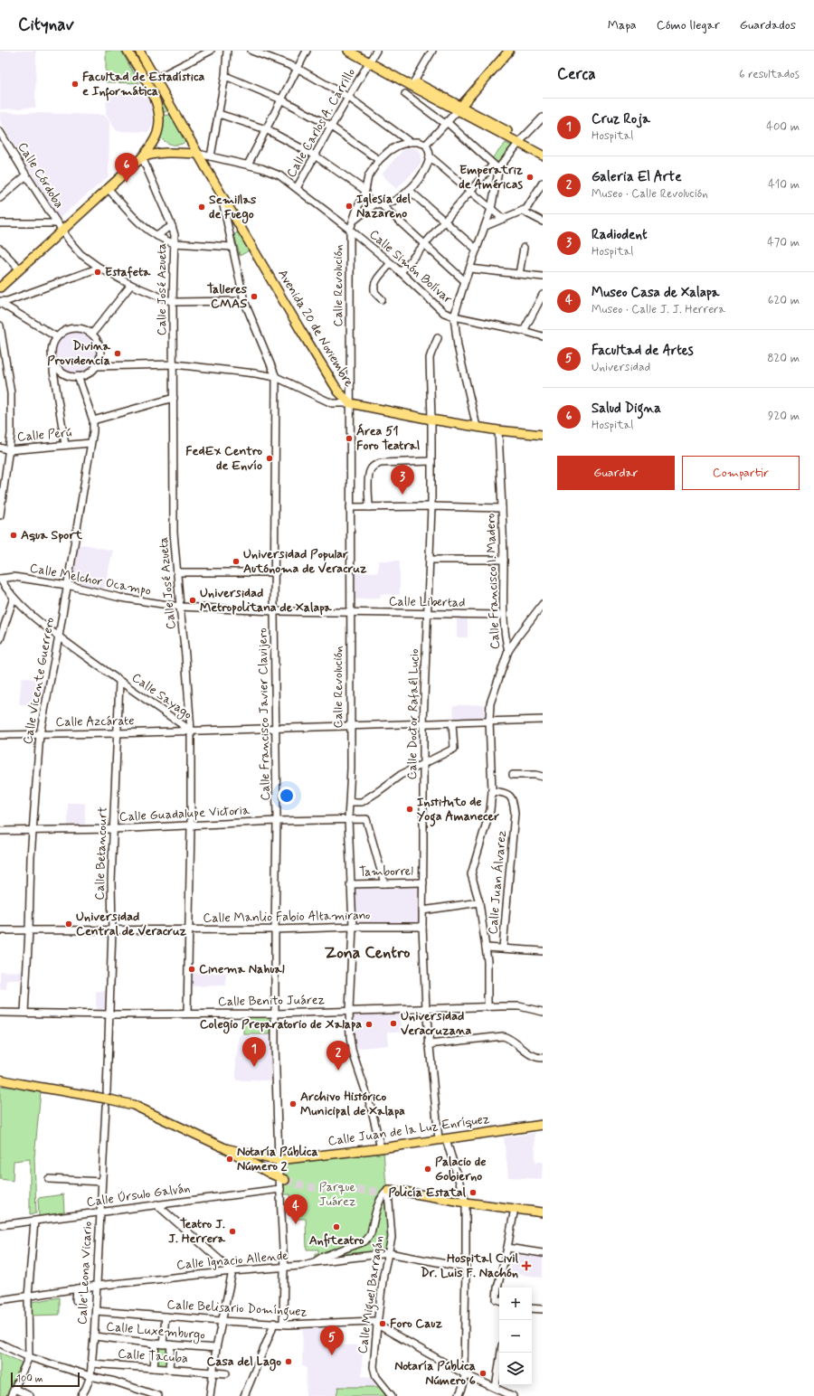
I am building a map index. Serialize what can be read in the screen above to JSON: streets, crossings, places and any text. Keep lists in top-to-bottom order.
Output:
{
  "streets": {
    "main road": ["Avenida 20 de Noviembre", "Calle Juan de la Luz Enríquez"],
    "street": [
      "Calle Carlos A. Carrillo",
      "Calle Córdoba",
      "Calle Simón Bolívar",
      "Calle Revolución",
      "Calle José Azueta",
      "Calle Perú",
      "Calle Melchor Ocampo",
      "Calle Francisco I. Madero",
      "Calle Libertad",
      "Calle Vicente Guerrero",
      "Calle Sayago",
      "Calle Francisco Javier Clavijero",
      "Calle Doctor Rafaél Lucio",
      "Calle Azcárate",
      "Calle Guadalupe Victoria",
      "Calle Betancourt",
      "Tamborrel",
      "Calle Juan Álvarez",
      "Calle Manlio Fabio Altamirano",
      "Calle Benito Juárez",
      "Calle Úrsulo Galván",
      "Calle Ignacio Allende",
      "Calle Leona Vicario",
      "Calle Miguel Barragán",
      "Calle Belisario Domínguez",
      "Calle Luxemburgo",
      "Calle Tacuba"
    ]
  },
  "crossings": [
    ["Calle Carlos A. Carrillo", "Calle Simón Bolívar"],
    ["Calle Córdoba", "Calle José Azueta"],
    ["Calle Simón Bolívar", "Calle Revolución"],
    ["Calle Simón Bolívar", "Avenida 20 de Noviembre"],
    ["Calle Revolución", "Avenida 20 de Noviembre"],
    ["Calle Revolución", "Calle Melchor Ocampo"],
    ["Calle Revolución", "Calle Libertad"],
    ["Calle Revolución", "Calle Sayago"],
    ["Calle Revolución", "Calle Guadalupe Victoria"],
    ["Calle Revolución", "Tamborrel"],
    ["Calle Revolución", "Calle Manlio Fabio Altamirano"],
    ["Calle Revolución", "Calle Benito Juárez"],
    ["Calle Revolución", "Calle Juan de la Luz Enríquez"],
    ["Calle José Azueta", "Calle Melchor Ocampo"],
    ["Calle José Azueta", "Calle Sayago"],
    ["Calle José Azueta", "Calle Azcárate"],
    ["Calle José Azueta", "Calle Guadalupe Victoria"],
    ["Calle José Azueta", "Calle Manlio Fabio Altamirano"],
    ["Calle José Azueta", "Calle Benito Juárez"],
    ["Avenida 20 de Noviembre", "Calle Francisco I. Madero"],
    ["Avenida 20 de Noviembre", "Calle Francisco Javier Clavijero"],
    ["Avenida 20 de Noviembre", "Calle Doctor Rafaél Lucio"],
    ["Calle Perú", "Calle Vicente Guerrero"],
    ["Calle Melchor Ocampo", "Calle Libertad"],
    ["Calle Melchor Ocampo", "Calle Vicente Guerrero"],
    ["Calle Melchor Ocampo", "Calle Sayago"],
    ["Calle Melchor Ocampo", "Calle Francisco Javier Clavijero"],
    ["Calle Francisco I. Madero", "Calle Libertad"],
    ["Calle Francisco I. Madero", "Calle Sayago"],
    ["Calle Francisco I. Madero", "Calle Juan Álvarez"],
    ["Calle Francisco I. Madero", "Calle Benito Juárez"],
    ["Calle Libertad", "Calle Doctor Rafaél Lucio"],
    ["Calle Vicente Guerrero", "Calle Sayago"],
    ["Calle Vicente Guerrero", "Calle Azcárate"],
    ["Calle Vicente Guerrero", "Calle Guadalupe Victoria"],
    ["Calle Vicente Guerrero", "Calle Manlio Fabio Altamirano"],
    ["Calle Vicente Guerrero", "Calle Benito Juárez"],
    ["Calle Sayago", "Calle Francisco Javier Clavijero"],
    ["Calle Sayago", "Calle Doctor Rafaél Lucio"],
    ["Calle Sayago", "Calle Azcárate"],
    ["Calle Sayago", "Calle Betancourt"],
    ["Calle Francisco Javier Clavijero", "Calle Guadalupe Victoria"],
    ["Calle Francisco Javier Clavijero", "Calle Manlio Fabio Altamirano"],
    ["Calle Francisco Javier Clavijero", "Calle Benito Juárez"],
    ["Calle Francisco Javier Clavijero", "Calle Juan de la Luz Enríquez"],
    ["Calle Francisco Javier Clavijero", "Calle Úrsulo Galván"],
    ["Calle Francisco Javier Clavijero", "Calle Ignacio Allende"],
    ["Calle Francisco Javier Clavijero", "Calle Belisario Domínguez"],
    ["Calle Doctor Rafaél Lucio", "Tamborrel"],
    ["Calle Doctor Rafaél Lucio", "Calle Manlio Fabio Altamirano"],
    ["Calle Doctor Rafaél Lucio", "Calle Benito Juárez"],
    ["Calle Doctor Rafaél Lucio", "Calle Juan de la Luz Enríquez"],
    ["Calle Doctor Rafaél Lucio", "Calle Ignacio Allende"],
    ["Calle Doctor Rafaél Lucio", "Calle Belisario Domínguez"],
    ["Calle Azcárate", "Calle Betancourt"],
    ["Calle Guadalupe Victoria", "Calle Betancourt"],
    ["Calle Guadalupe Victoria", "Tamborrel"],
    ["Calle Betancourt", "Calle Manlio Fabio Altamirano"],
    ["Calle Betancourt", "Calle Benito Juárez"],
    ["Calle Úrsulo Galván", "Calle Leona Vicario"],
    ["Calle Ignacio Allende", "Calle Leona Vicario"],
    ["Calle Ignacio Allende", "Calle Miguel Barragán"],
    ["Calle Leona Vicario", "Calle Belisario Domínguez"],
    ["Calle Leona Vicario", "Calle Luxemburgo"],
    ["Calle Leona Vicario", "Calle Tacuba"],
    ["Calle Miguel Barragán", "Calle Belisario Domínguez"]
  ],
  "districts": ["Zona Centro"],
  "parks": ["Parque Juárez"],
  "places": {
    "other": [
      "Facultad de Estadística e Informática",
      "Emperatriz de Américas",
      "Iglesia del Nazareno",
      "Semillas de Fuego",
      "Estafeta",
      "Talleres CMAS",
      "Divina Providencia",
      "Área 51 Foro Teatral",
      "FedEx Centro de Envío",
      "Aqua Sport",
      "Universidad Popular Autónoma de Veracruz",
      "Universidad Metropolitana de Xalapa",
      "Instituto de Yoga Amanecer",
      "Universidad Central de Veracruz",
      "Cinema Nahual",
      "Universidad Veracruzana",
      "Colegio Preparatorio de Xalapa",
      "Archivo Histórico Municipal de Xalapa",
      "Notaría Pública Número 2",
      "Palacio de Gobierno",
      "Policía Estatal",
      "Anfiteatro",
      "Teatro J. J. Herrera",
      "Foro Cauz",
      "Casa del Lago",
      "Notaría Pública Número 6"
    ],
    "health": ["Hospital Civil Dr. Luis F. Nachón"]
  },
  "scale_bar": "100 m",
  "page": {
    "header": "Citynav",
    "nav": ["Mapa", "Cómo llegar", "Guardados"],
    "heading": ["Cerca", "6 resultados"],
    "list": [
      {
        "mark": "1",
        "name": "Cruz Roja",
        "note": "Hospital",
        "value": "400 m"
      },
      {
        "mark": "2",
        "name": "Galeria El Arte",
        "note": "Museo · Calle Revolución",
        "value": "410 m"
      },
      {
        "mark": "3",
        "name": "Radiodent",
        "note": "Hospital",
        "value": "470 m"
      },
      {
        "mark": "4",
        "name": "Museo Casa de Xalapa",
        "note": "Museo · Calle J. J. Herrera",
        "value": "620 m"
      },
      {
        "mark": "5",
        "name": "Facultad de Artes",
        "note": "Universidad",
        "value": "820 m"
      },
      {
        "mark": "6",
        "name": "Salud Digna",
        "note": "Hospital",
        "value": "920 m"
      }
    ],
    "pins": [
      "6",
      "3",
      "1",
      "2",
      "4",
      "5"
    ],
    "buttons": ["Guardar", "Compartir"],
    "map_buttons": ["+", "−"],
    "scale": "100 m"
  }
}
